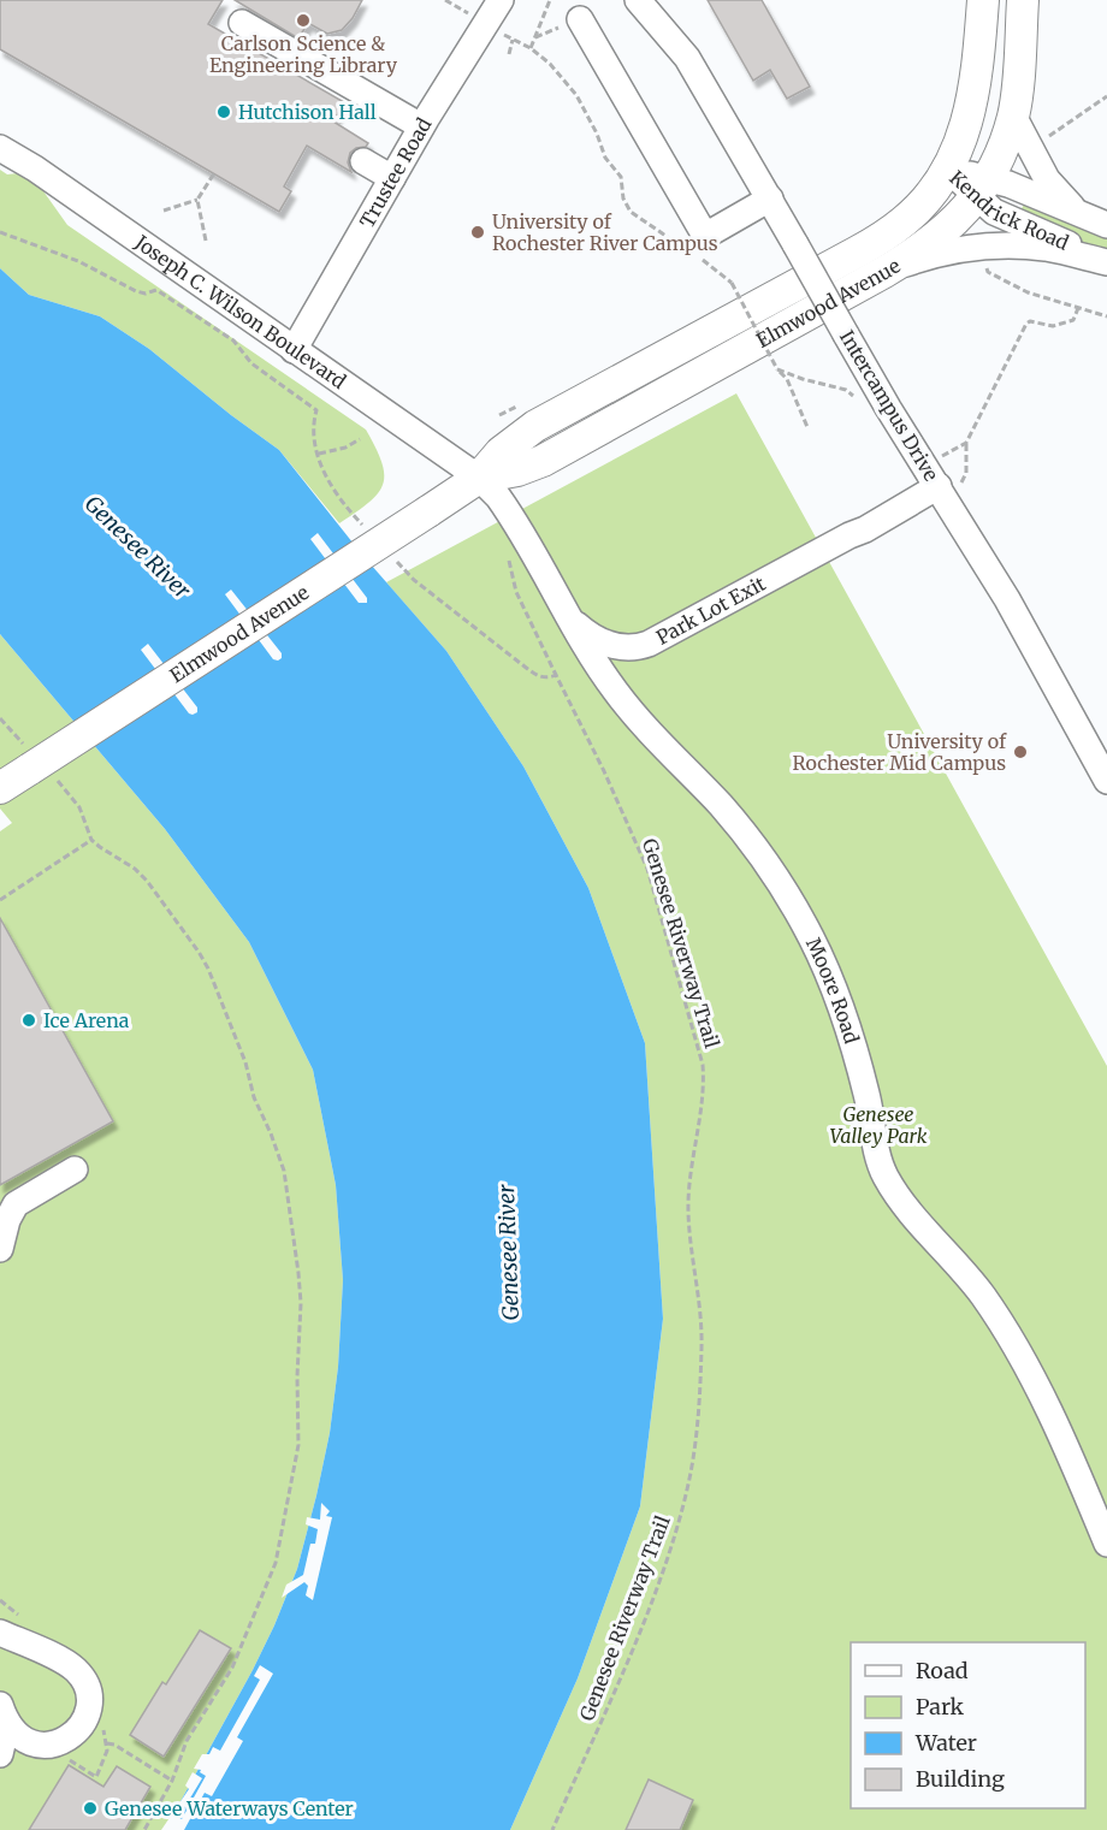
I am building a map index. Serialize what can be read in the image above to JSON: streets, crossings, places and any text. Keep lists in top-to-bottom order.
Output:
{
  "streets": {
    "main road": ["Elmwood Avenue"],
    "street": [
      "Trustee Road",
      "Kendrick Road",
      "Joseph C. Wilson Boulevard",
      "Intercampus Drive",
      "Park Lot Exit",
      "Moore Road"
    ],
    "path": ["Genesee Riverway Trail"]
  },
  "crossings": [
    ["Trustee Road", "Joseph C. Wilson Boulevard"],
    ["Kendrick Road", "Elmwood Avenue"],
    ["Elmwood Avenue", "Joseph C. Wilson Boulevard"],
    ["Elmwood Avenue", "Moore Road"],
    ["Joseph C. Wilson Boulevard", "Moore Road"],
    ["Intercampus Drive", "Park Lot Exit"],
    ["Park Lot Exit", "Moore Road"]
  ],
  "water": ["Genesee River"],
  "parks": ["Genesee Valley Park"],
  "places": [
    "Carlson Science & Engineering Library",
    "Hutchison Hall",
    "University of Rochester River Campus",
    "University of Rochester Mid Campus",
    "Ice Arena",
    "Genesee Waterways Center"
  ],
  "legend": [
    "Road",
    "Park",
    "Water",
    "Building"
  ]
}
